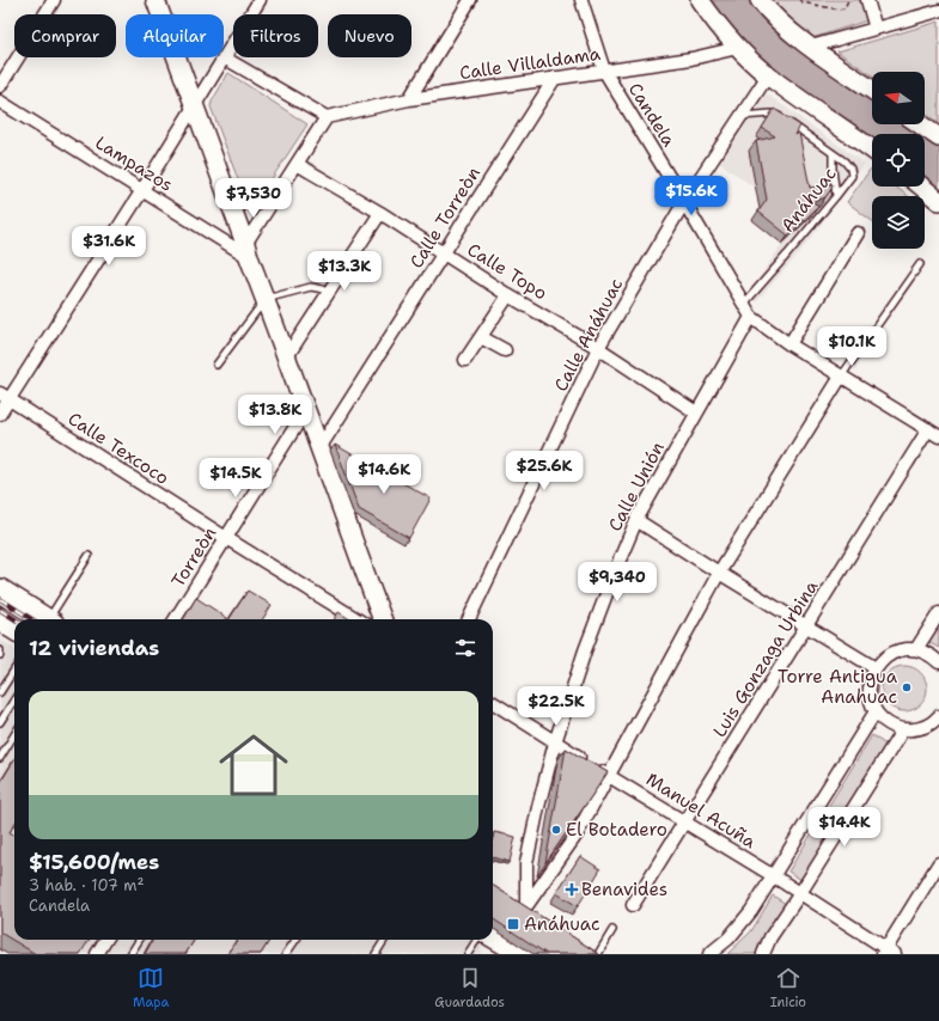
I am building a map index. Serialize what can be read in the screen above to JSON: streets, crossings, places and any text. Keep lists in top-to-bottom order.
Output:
{
  "streets": {
    "street": [
      "Calle Villaldama",
      "Candela",
      "Lampazos",
      "Calle Torreòn",
      "Calle Topo",
      "Calle Anáhuac",
      "Calle Texcoco",
      "Calle Unión",
      "Torreòn",
      "Luis Gonzaga Urbina",
      "Manuel Acuña"
    ],
    "lane": ["Anáhuac"]
  },
  "crossings": [
    ["Calle Villaldama", "Candela"],
    ["Calle Villaldama", "Calle Torreòn"],
    ["Candela", "Anáhuac"],
    ["Candela", "Calle Anáhuac"],
    ["Candela", "Calle Unión"],
    ["Anáhuac", "Calle Anáhuac"],
    ["Calle Torreòn", "Calle Topo"],
    ["Calle Topo", "Calle Anáhuac"],
    ["Calle Topo", "Calle Unión"],
    ["Calle Texcoco", "Torreòn"],
    ["Calle Unión", "Manuel Acuña"],
    ["Luis Gonzaga Urbina", "Manuel Acuña"]
  ],
  "places": {
    "other": ["Torre Antigua Anahuac", "El Botadero"],
    "health": ["Benavides"],
    "transit": ["Anáhuac"]
  },
  "north": "left",
  "page": {
    "chip": [
      "Comprar",
      "Alquilar",
      "Filtros",
      "Nuevo"
    ],
    "price": [
      "$15.6K",
      "$7,530",
      "$31.6K",
      "$13.3K",
      "$10.1K",
      "$13.8K",
      "$25.6K",
      "$14.6K",
      "$14.5K",
      "$9,340",
      "$22.5K",
      "$14.4K"
    ],
    "heading": "12 viviendas",
    "list": [
      {
        "name": "$15,600/mes",
        "note": "3 hab. · 107 m² · Candela"
      }
    ],
    "tabs": ["Mapa", "Guardados", "Inicio"]
  }
}
